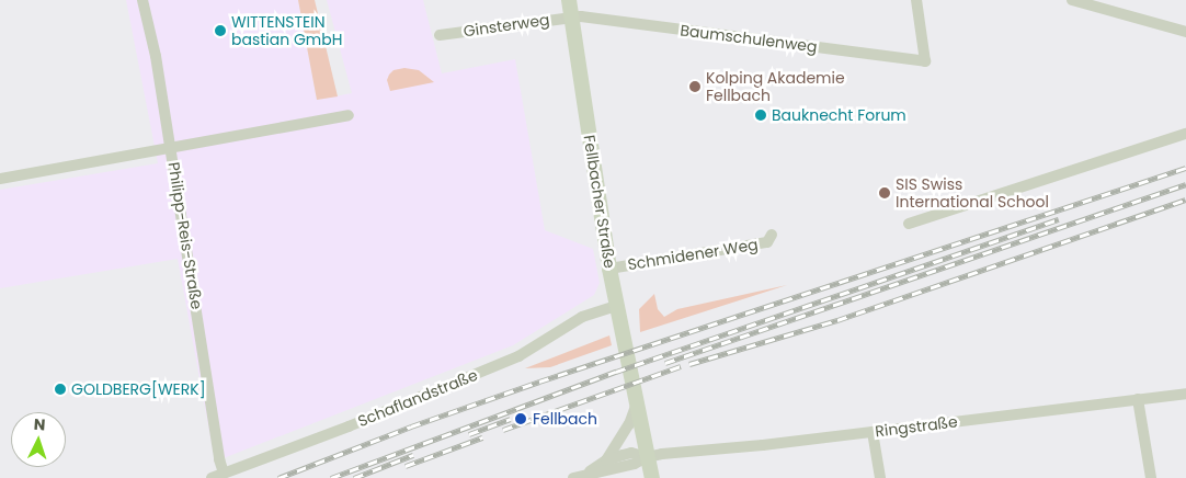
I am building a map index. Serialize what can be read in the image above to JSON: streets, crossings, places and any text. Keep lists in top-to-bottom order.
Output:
{
  "streets": {
    "street": [
      "Ginsterweg",
      "Baumschulenweg",
      "Fellbacher Straße",
      "Philipp-Reis-Straße",
      "Schmidener Weg",
      "Schaflandstraße",
      "Ringstraße"
    ]
  },
  "crossings": [
    ["Ginsterweg", "Baumschulenweg"],
    ["Ginsterweg", "Fellbacher Straße"],
    ["Baumschulenweg", "Fellbacher Straße"],
    ["Fellbacher Straße", "Schmidener Weg"],
    ["Fellbacher Straße", "Schaflandstraße"],
    ["Fellbacher Straße", "Ringstraße"],
    ["Philipp-Reis-Straße", "Schaflandstraße"]
  ],
  "places": [
    "WITTENSTEIN bastian GmbH",
    "Kolping Akademie Fellbach",
    "Bauknecht Forum",
    "SIS Swiss International School",
    "GOLDBERG[WERK]",
    "Fellbach"
  ],
  "north": "top"
}
